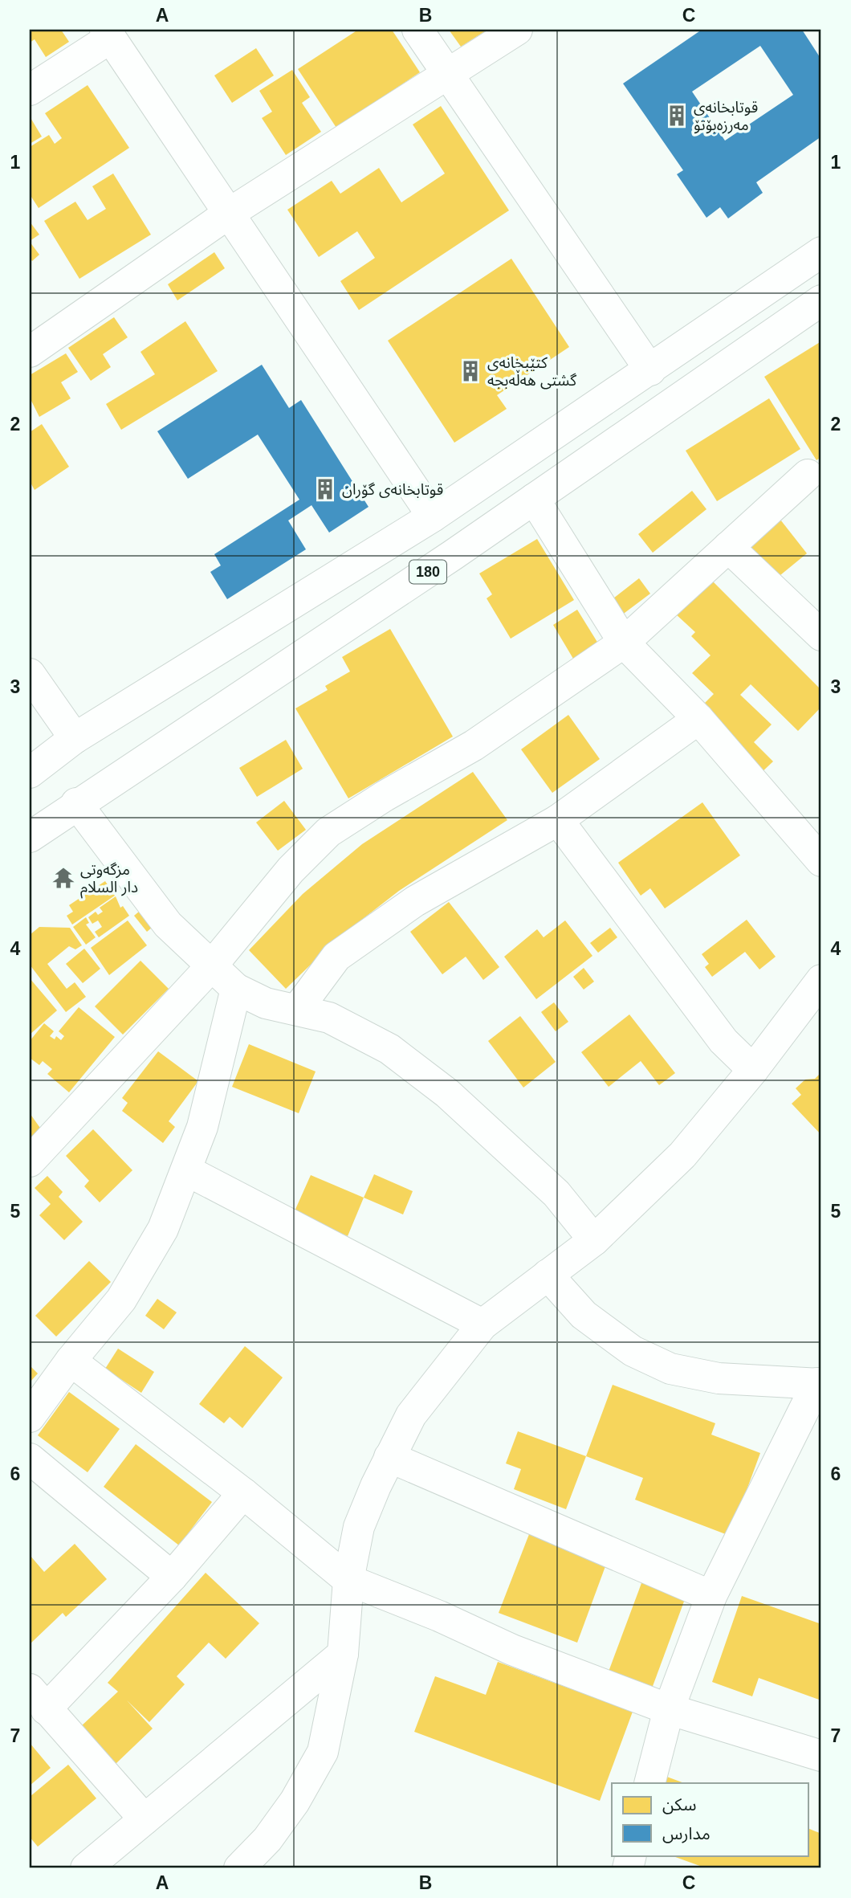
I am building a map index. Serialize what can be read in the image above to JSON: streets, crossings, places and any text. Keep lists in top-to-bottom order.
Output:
{
  "streets": {
    "main road": ["180"]
  },
  "places": {
    "building": ["قوتابخانەی مەرزەبۆتۆ", "کتێبخانەی گشتی هەڵەبجە", "قوتابخانەی گۆران"],
    "temple": ["مزگەوتی دار السلام"]
  },
  "legend": ["سكن", "مدارس"],
  "grid": {
    "columns": ["A", "B", "C"],
    "rows": [
      "1",
      "2",
      "3",
      "4",
      "5",
      "6",
      "7"
    ]
  }
}
